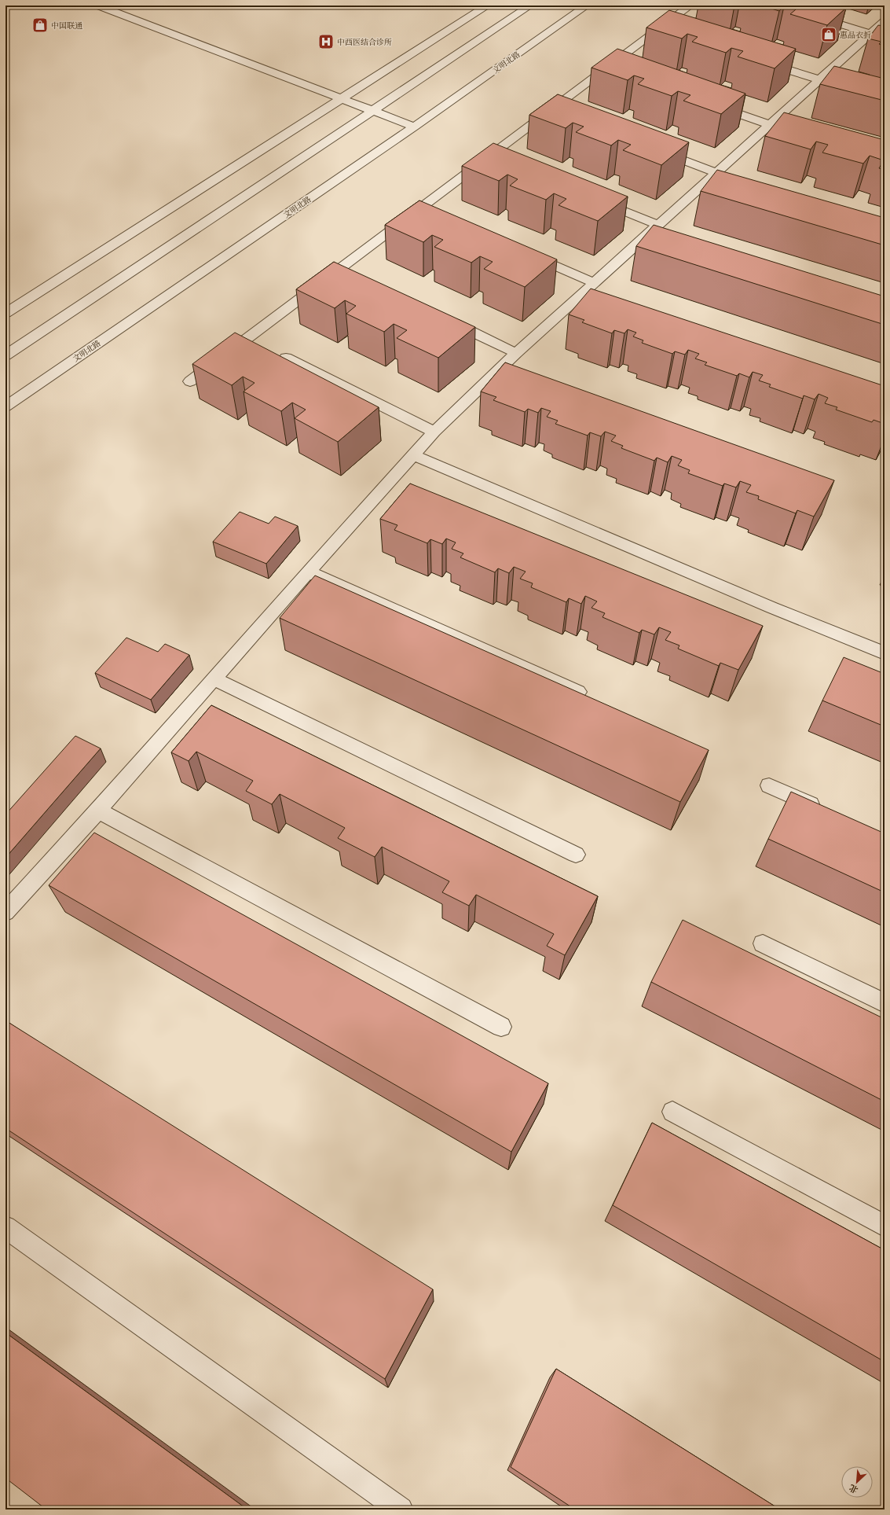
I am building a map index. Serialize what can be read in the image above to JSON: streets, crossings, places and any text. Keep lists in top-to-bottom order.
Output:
{
  "streets": {
    "street": ["文明北路"]
  },
  "places": {
    "shop": ["中国联通", "惠品衣折"],
    "hospital": ["中西医结合诊所"]
  },
  "north": "bottom left"
}
